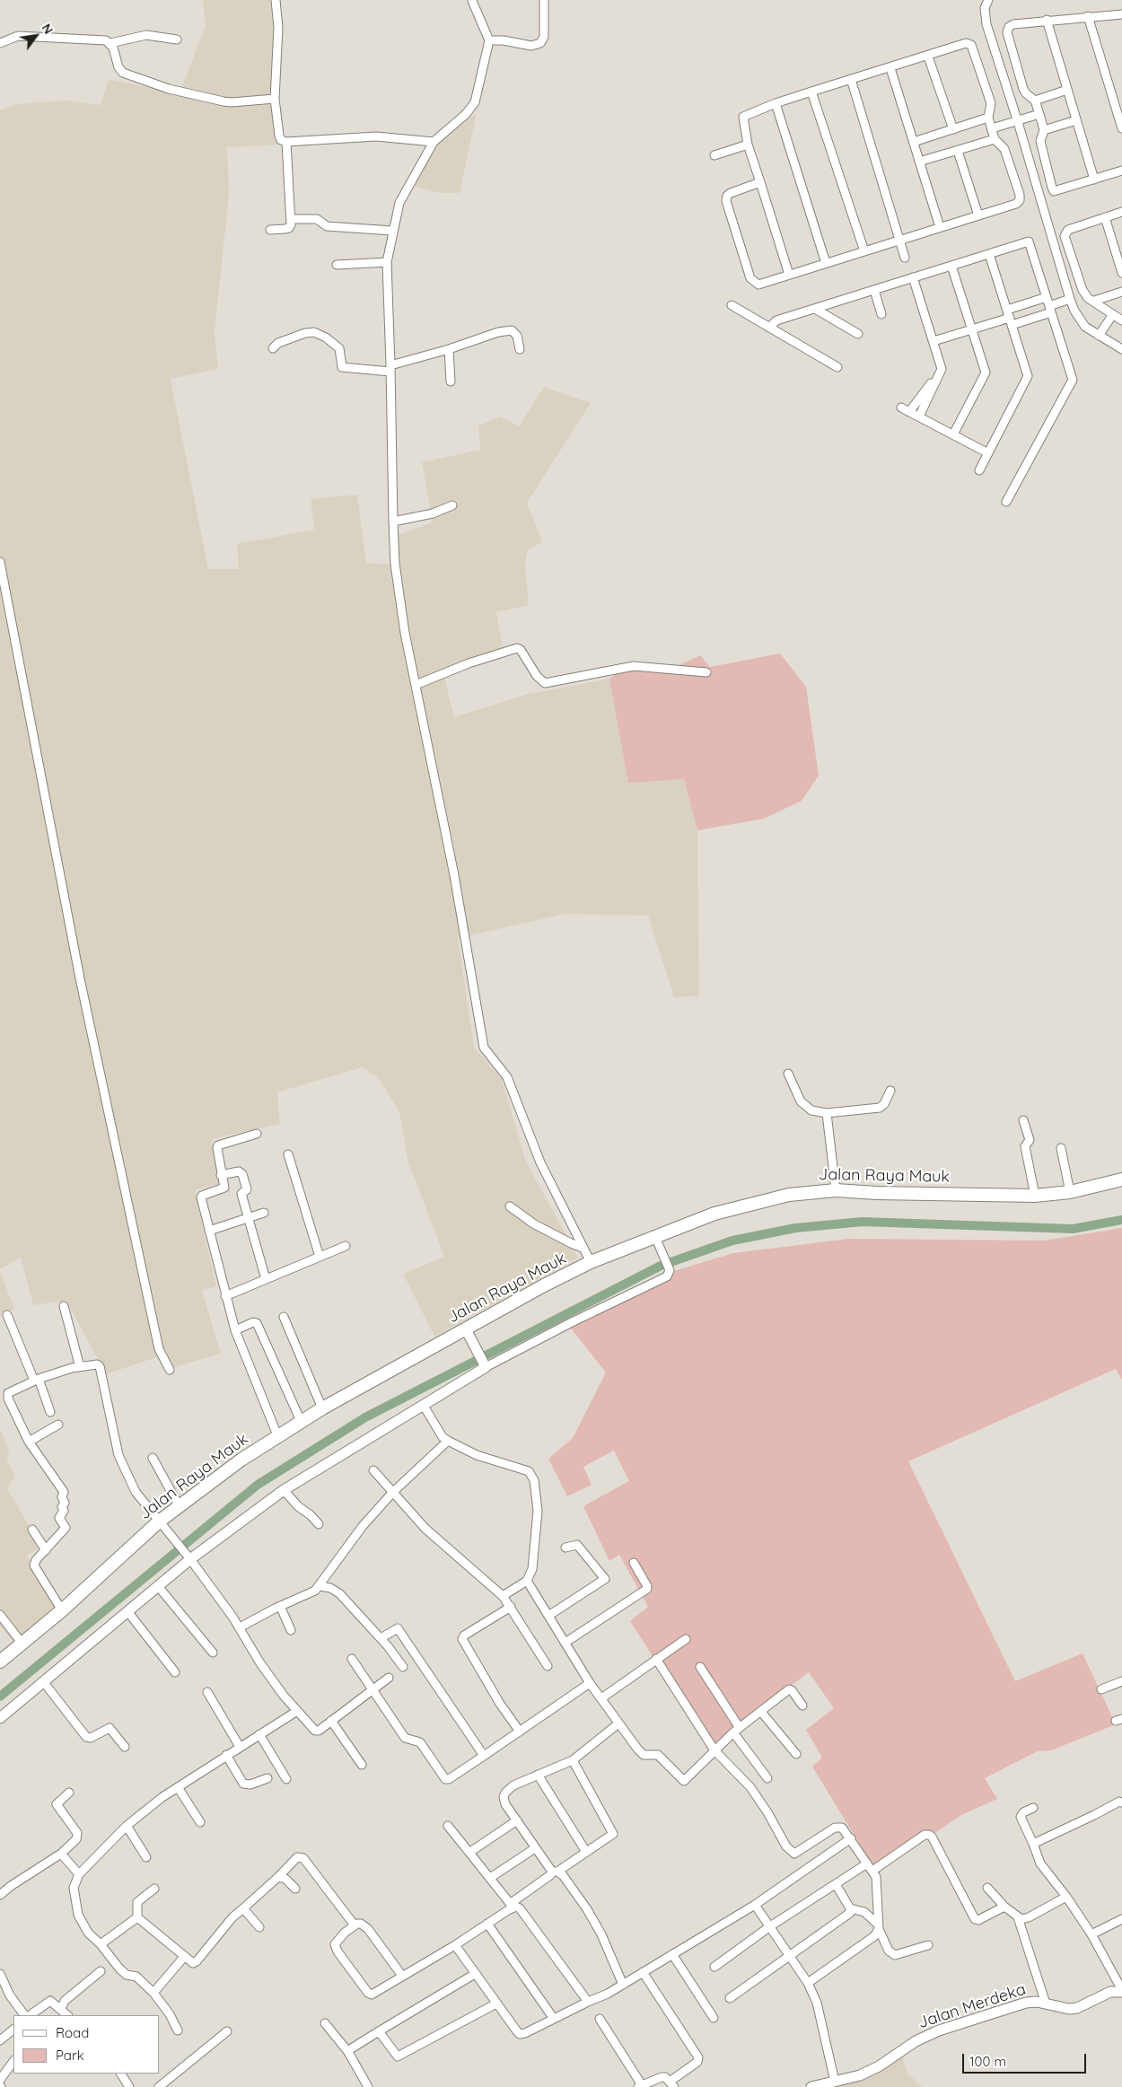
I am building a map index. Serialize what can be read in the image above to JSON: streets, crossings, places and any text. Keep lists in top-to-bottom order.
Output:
{
  "streets": {
    "main road": ["Jalan Raya Mauk"],
    "street": ["Jalan Merdeka"]
  },
  "legend": ["Road", "Park"],
  "scale_bar": "100 m",
  "north": "top right"
}
